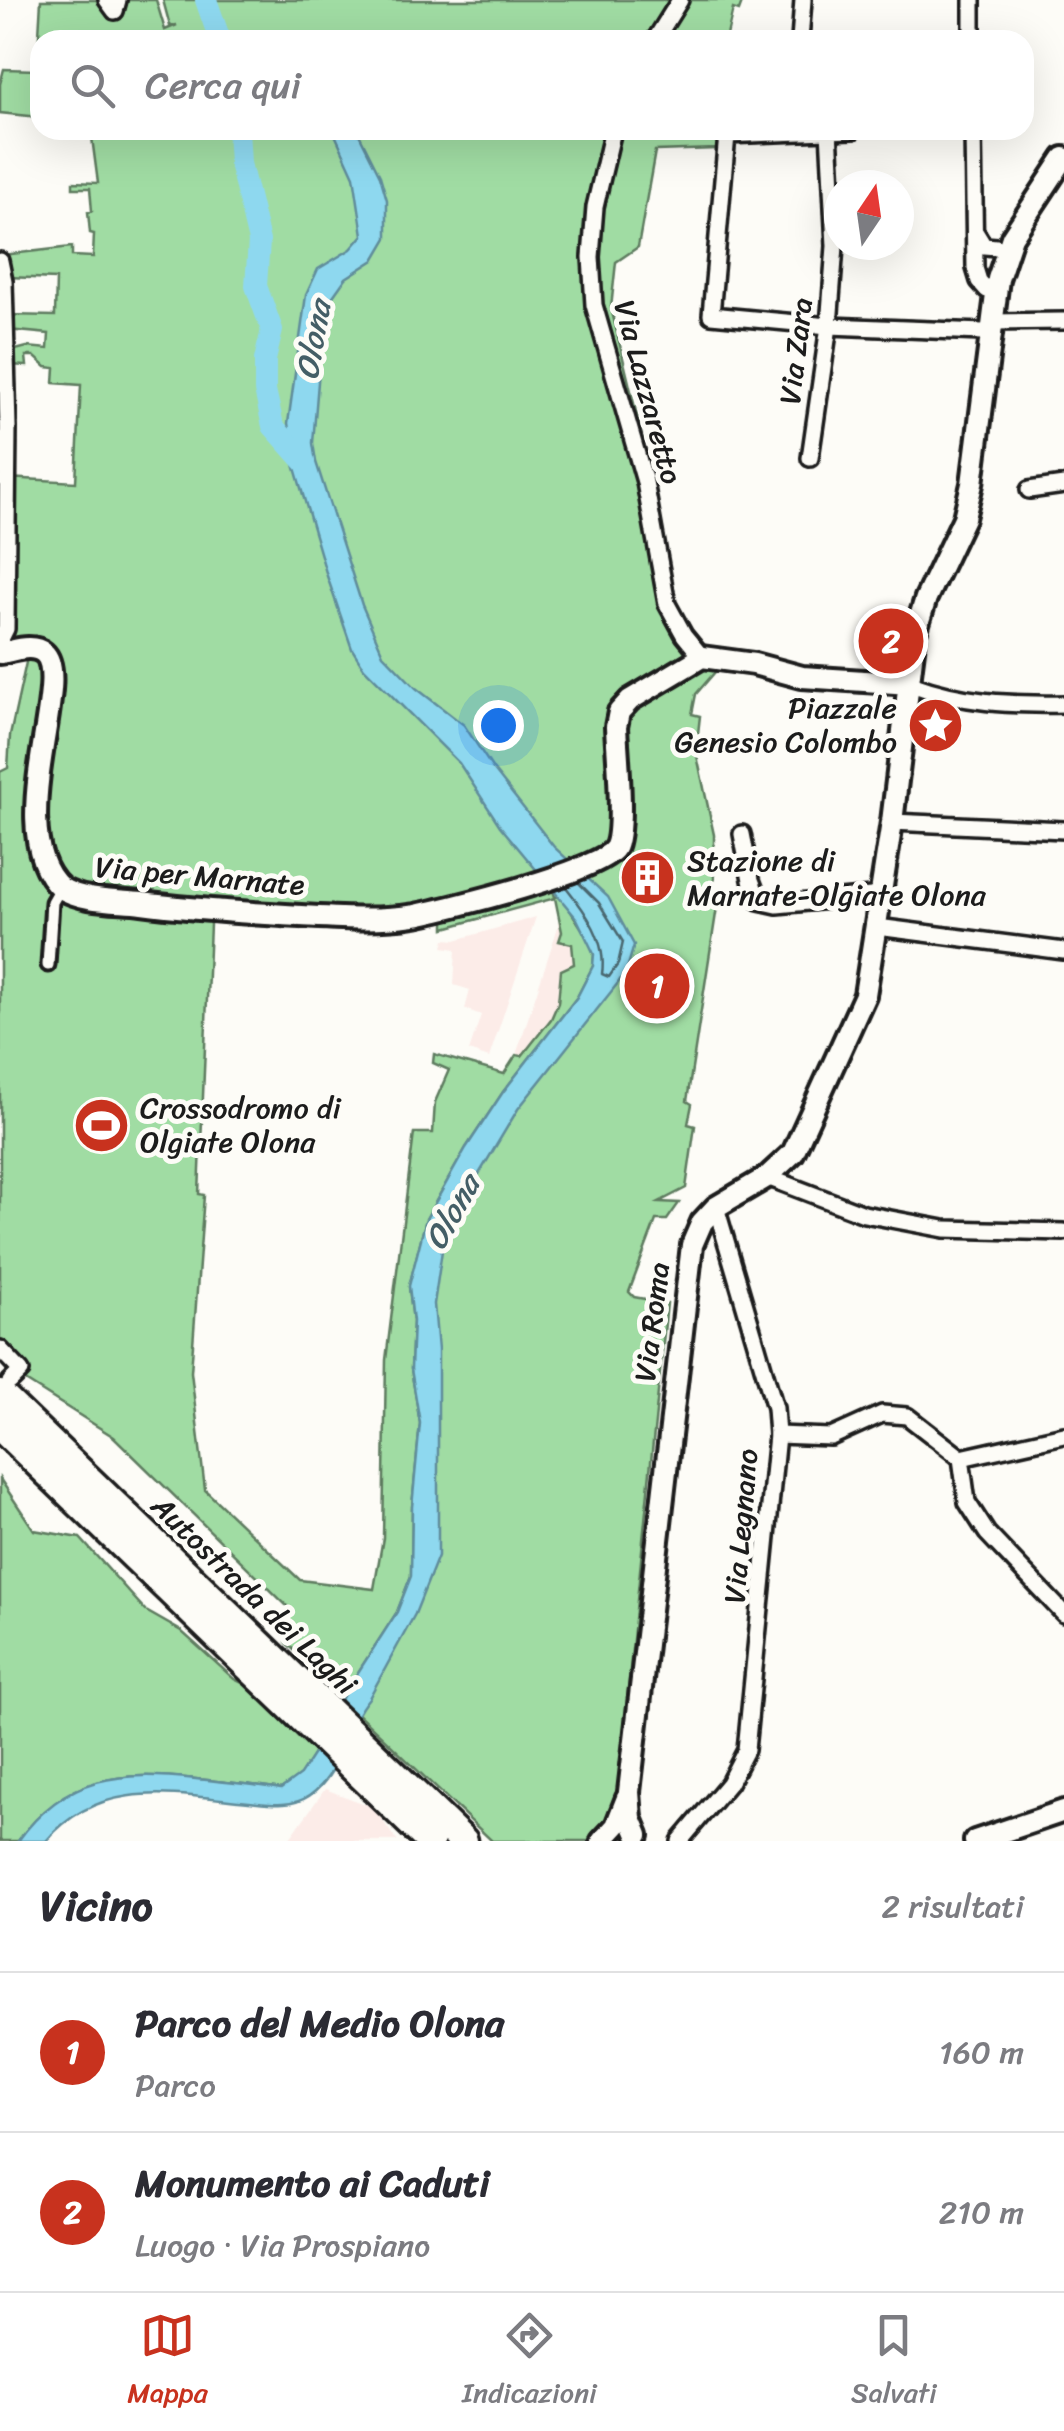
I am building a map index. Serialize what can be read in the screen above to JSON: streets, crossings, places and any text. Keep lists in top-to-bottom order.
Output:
{
  "streets": {
    "highway": ["Autostrada dei Laghi"],
    "street": [
      "Via Zara",
      "Via Lazzaretto",
      "Via per Marnate",
      "Via Roma",
      "Via Legnano"
    ]
  },
  "crossings": [
    ["Via Lazzaretto", "Via per Marnate"],
    ["Via Roma", "Via Legnano"]
  ],
  "water": ["Olona"],
  "places": {
    "place": ["Piazzale Genesio Colombo"],
    "building": ["Stazione di Marnate-Olgiate Olona"],
    "sports": ["Crossodromo di Olgiate Olona"]
  },
  "north": "top",
  "page": {
    "search": "Cerca qui",
    "pins": ["2", "1"],
    "heading": ["Vicino", "2 risultati"],
    "list": [
      {
        "mark": "1",
        "name": "Parco del Medio Olona",
        "note": "Parco",
        "value": "160 m"
      },
      {
        "mark": "2",
        "name": "Monumento ai Caduti",
        "note": "Luogo · Via Prospiano",
        "value": "210 m"
      }
    ],
    "nav": ["Mappa", "Indicazioni", "Salvati"]
  }
}
